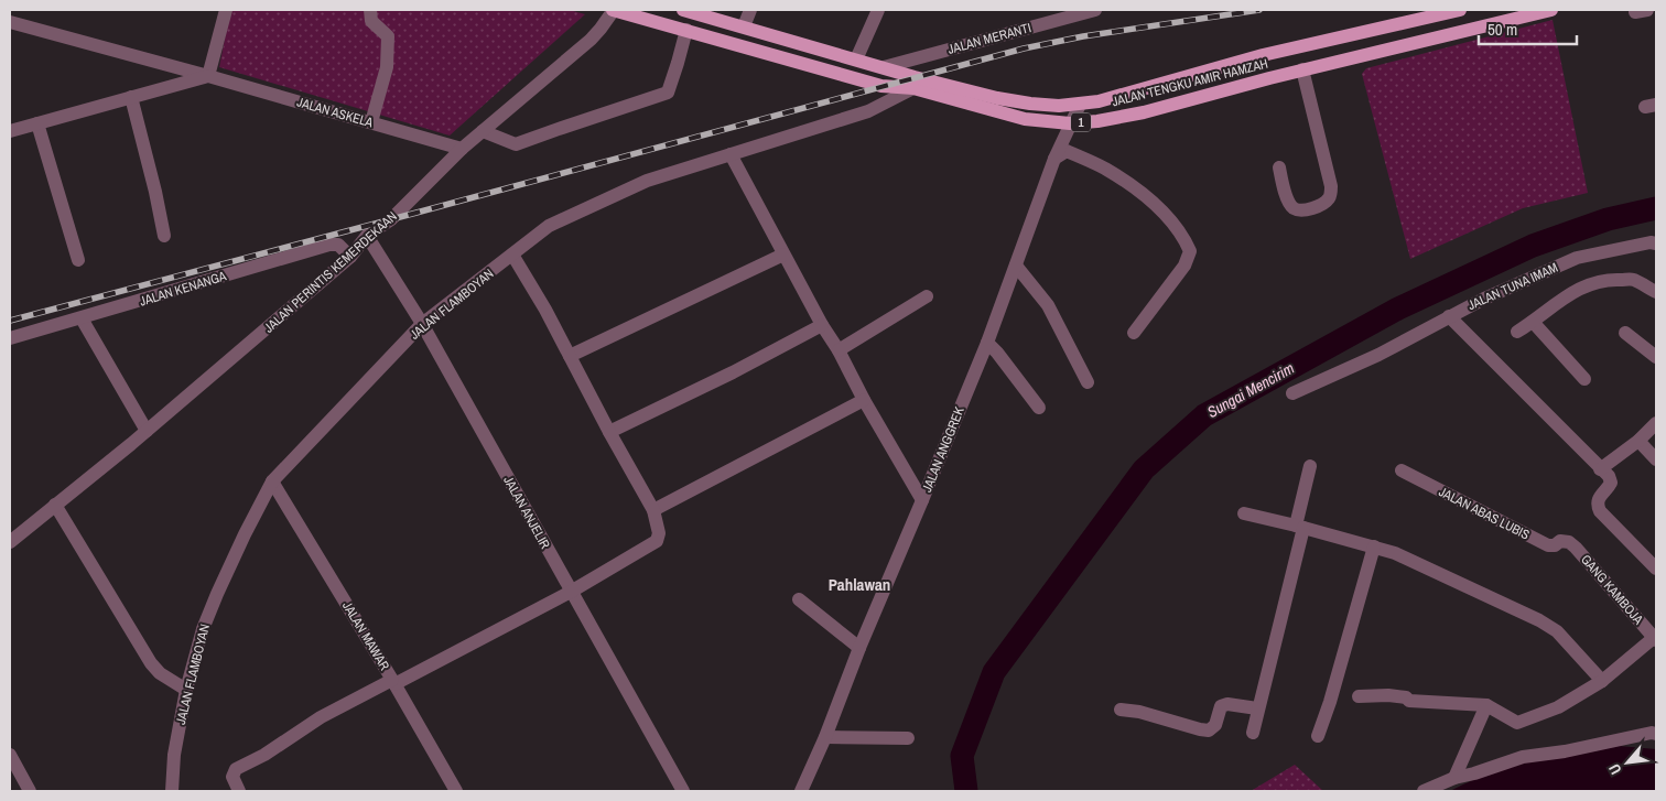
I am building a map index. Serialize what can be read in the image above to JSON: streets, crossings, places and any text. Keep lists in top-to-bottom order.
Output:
{
  "streets": {
    "main road": ["JALAN TENGKU AMIR HAMZAH", "1"],
    "street": [
      "JALAN MERANTI",
      "JALAN ASKELA",
      "JALAN PERINTIS KEMERDEKAAN",
      "JALAN TUNA IMAM",
      "JALAN KENANGA",
      "JALAN FLAMBOYAN",
      "JALAN ANGGREK",
      "JALAN ANJELIR",
      "JALAN ABAS LUBIS",
      "GANG KAMBOJA",
      "JALAN MAWAR"
    ]
  },
  "crossings": [
    ["JALAN MERANTI", "JALAN TENGKU AMIR HAMZAH"],
    ["JALAN TENGKU AMIR HAMZAH", "JALAN PERINTIS KEMERDEKAAN"],
    ["JALAN TENGKU AMIR HAMZAH", "JALAN FLAMBOYAN"],
    ["JALAN TENGKU AMIR HAMZAH", "JALAN ANGGREK"],
    ["JALAN ASKELA", "JALAN PERINTIS KEMERDEKAAN"],
    ["JALAN PERINTIS KEMERDEKAAN", "JALAN KENANGA"],
    ["JALAN PERINTIS KEMERDEKAAN", "JALAN ANJELIR"],
    ["JALAN FLAMBOYAN", "JALAN ANJELIR"],
    ["JALAN FLAMBOYAN", "JALAN MAWAR"],
    ["JALAN ABAS LUBIS", "GANG KAMBOJA"]
  ],
  "districts": ["Pahlawan"],
  "water": ["Sungai Mencirim"],
  "scale_bar": "50 m",
  "north": "bottom left"
}
